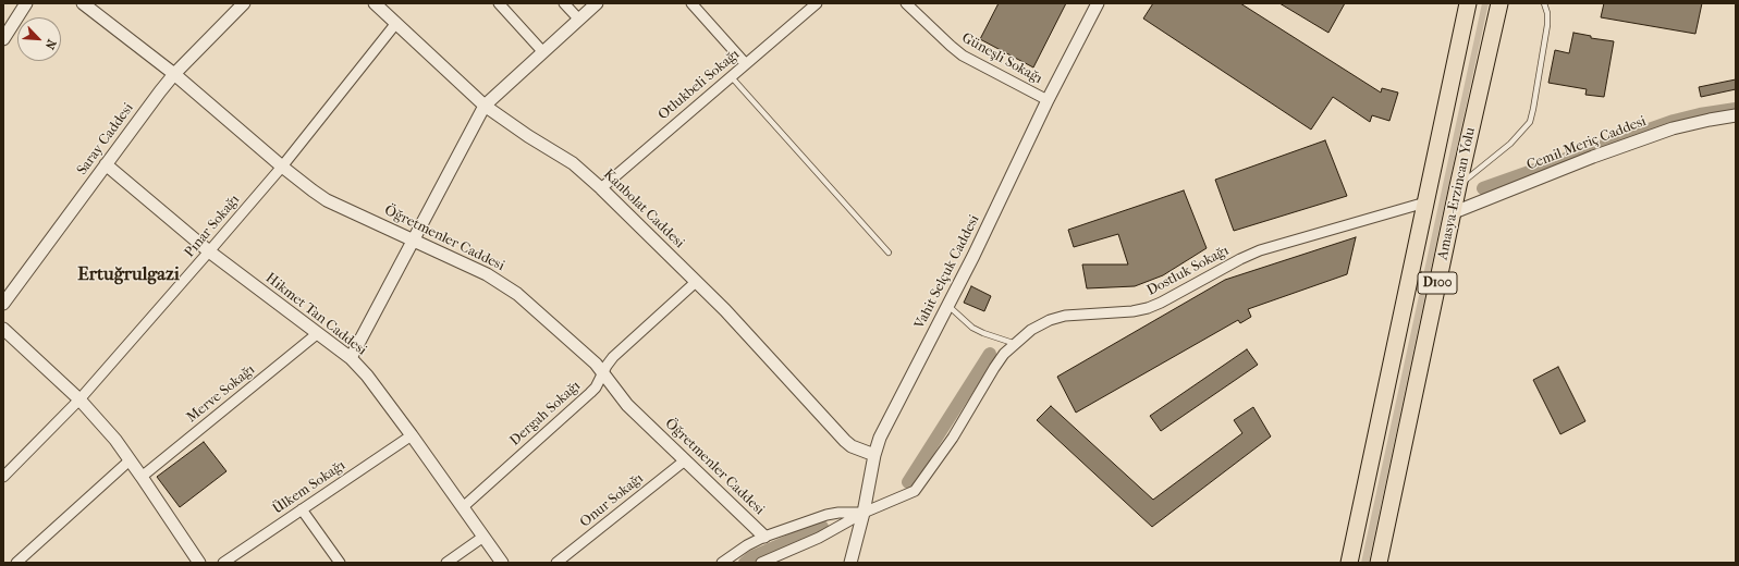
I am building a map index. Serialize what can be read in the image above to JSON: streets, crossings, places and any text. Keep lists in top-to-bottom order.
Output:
{
  "streets": {
    "highway": ["Amasya-Erzincan Yolu", "D100"],
    "street": [
      "Güneşli Sokağı",
      "Otlukbeli Sokağı",
      "Saray Caddesi",
      "Cemil Meriç Caddesi",
      "Kanbolat Caddesi",
      "Pınar Sokağı",
      "Öğretmenler Caddesi",
      "Dostluk Sokağı",
      "Vahit Selçuk Caddesi",
      "Hikmet Tan Caddesi",
      "Merve Sokağı",
      "Dergah Sokağı",
      "Ülkem Sokağı",
      "Onur Sokağı"
    ]
  },
  "crossings": [
    ["Güneşli Sokağı", "Vahit Selçuk Caddesi"],
    ["Otlukbeli Sokağı", "Kanbolat Caddesi"],
    ["Saray Caddesi", "Öğretmenler Caddesi"],
    ["Saray Caddesi", "Hikmet Tan Caddesi"],
    ["Cemil Meriç Caddesi", "Amasya-Erzincan Yolu"],
    ["Amasya-Erzincan Yolu", "Dostluk Sokağı"],
    ["Kanbolat Caddesi", "Pınar Sokağı"],
    ["Kanbolat Caddesi", "Vahit Selçuk Caddesi"],
    ["Kanbolat Caddesi", "Dergah Sokağı"],
    ["Pınar Sokağı", "Öğretmenler Caddesi"],
    ["Pınar Sokağı", "Hikmet Tan Caddesi"],
    ["Öğretmenler Caddesi", "Dostluk Sokağı"],
    ["Öğretmenler Caddesi", "Dergah Sokağı"],
    ["Öğretmenler Caddesi", "Onur Sokağı"],
    ["Dostluk Sokağı", "Vahit Selçuk Caddesi"],
    ["Hikmet Tan Caddesi", "Merve Sokağı"],
    ["Hikmet Tan Caddesi", "Dergah Sokağı"],
    ["Hikmet Tan Caddesi", "Ülkem Sokağı"]
  ],
  "districts": ["Ertuğrulgazi"],
  "north": "bottom right"
}
